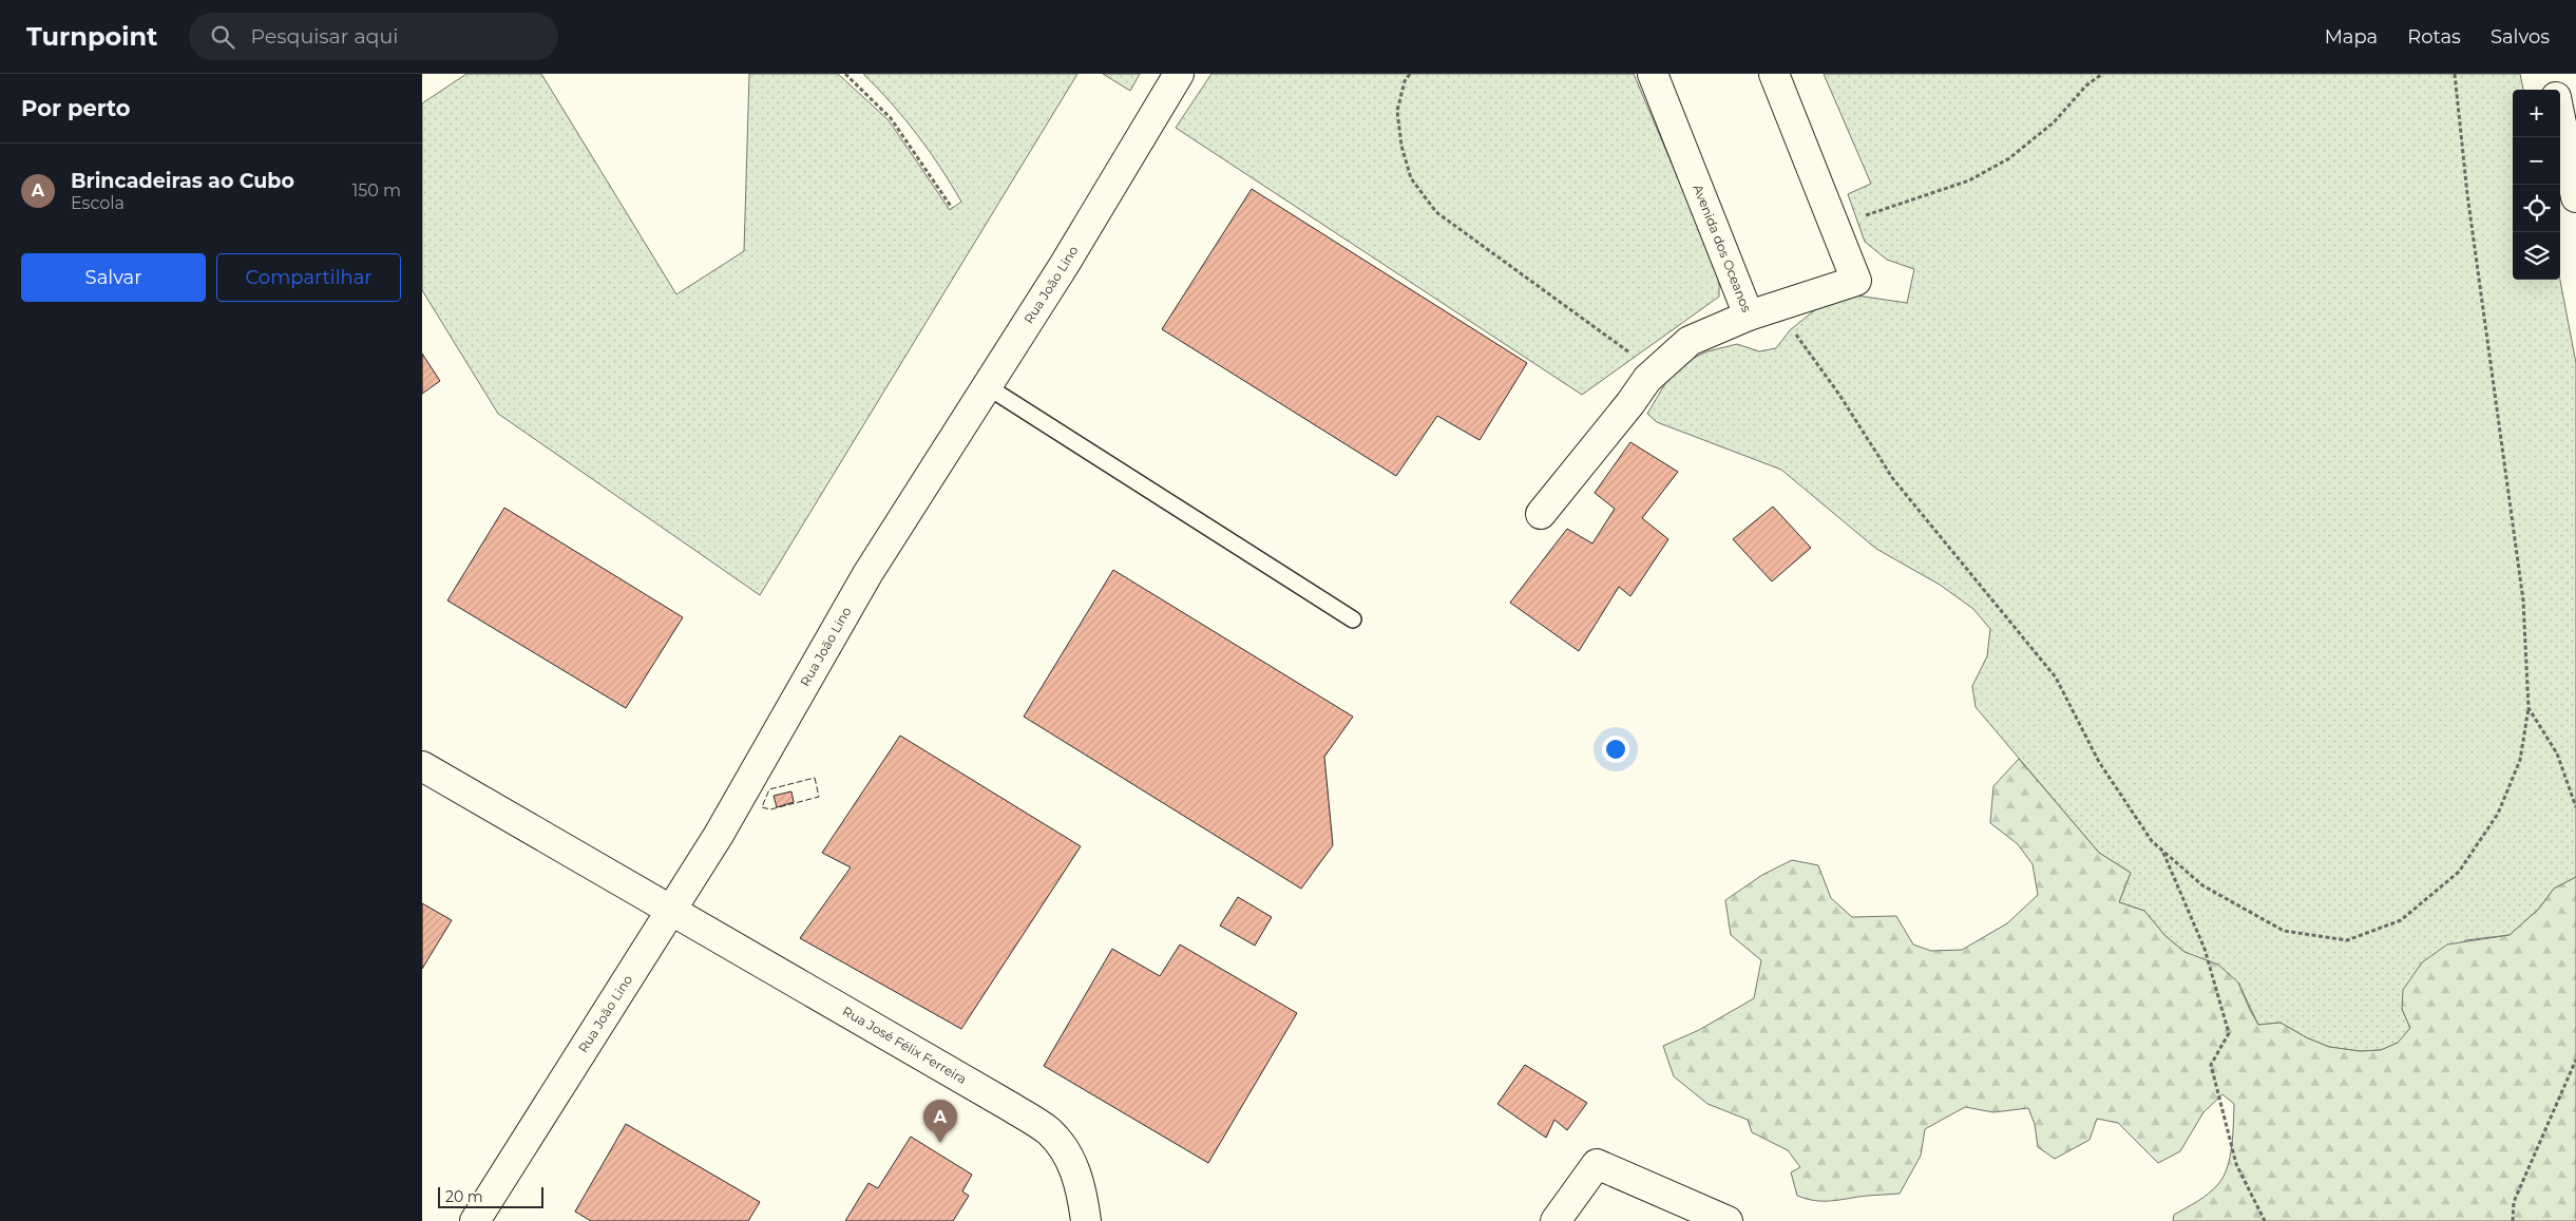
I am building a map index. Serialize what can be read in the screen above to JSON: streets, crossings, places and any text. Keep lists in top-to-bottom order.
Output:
{
  "streets": {
    "main road": ["Avenida dos Oceanos", "Rua João Lino", "Rua José Félix Ferreira"]
  },
  "crossings": [
    ["Rua João Lino", "Rua José Félix Ferreira"]
  ],
  "scale_bar": "20 m",
  "page": {
    "header": "Turnpoint",
    "search": "Pesquisar aqui",
    "nav": ["Mapa", "Rotas", "Salvos"],
    "heading": "Por perto",
    "map_buttons": ["+", "−"],
    "list": [
      {
        "mark": "A",
        "name": "Brincadeiras ao Cubo",
        "note": "Escola",
        "value": "150 m"
      }
    ],
    "buttons": ["Salvar", "Compartilhar"],
    "pins": "A",
    "scale": "20 m"
  }
}
